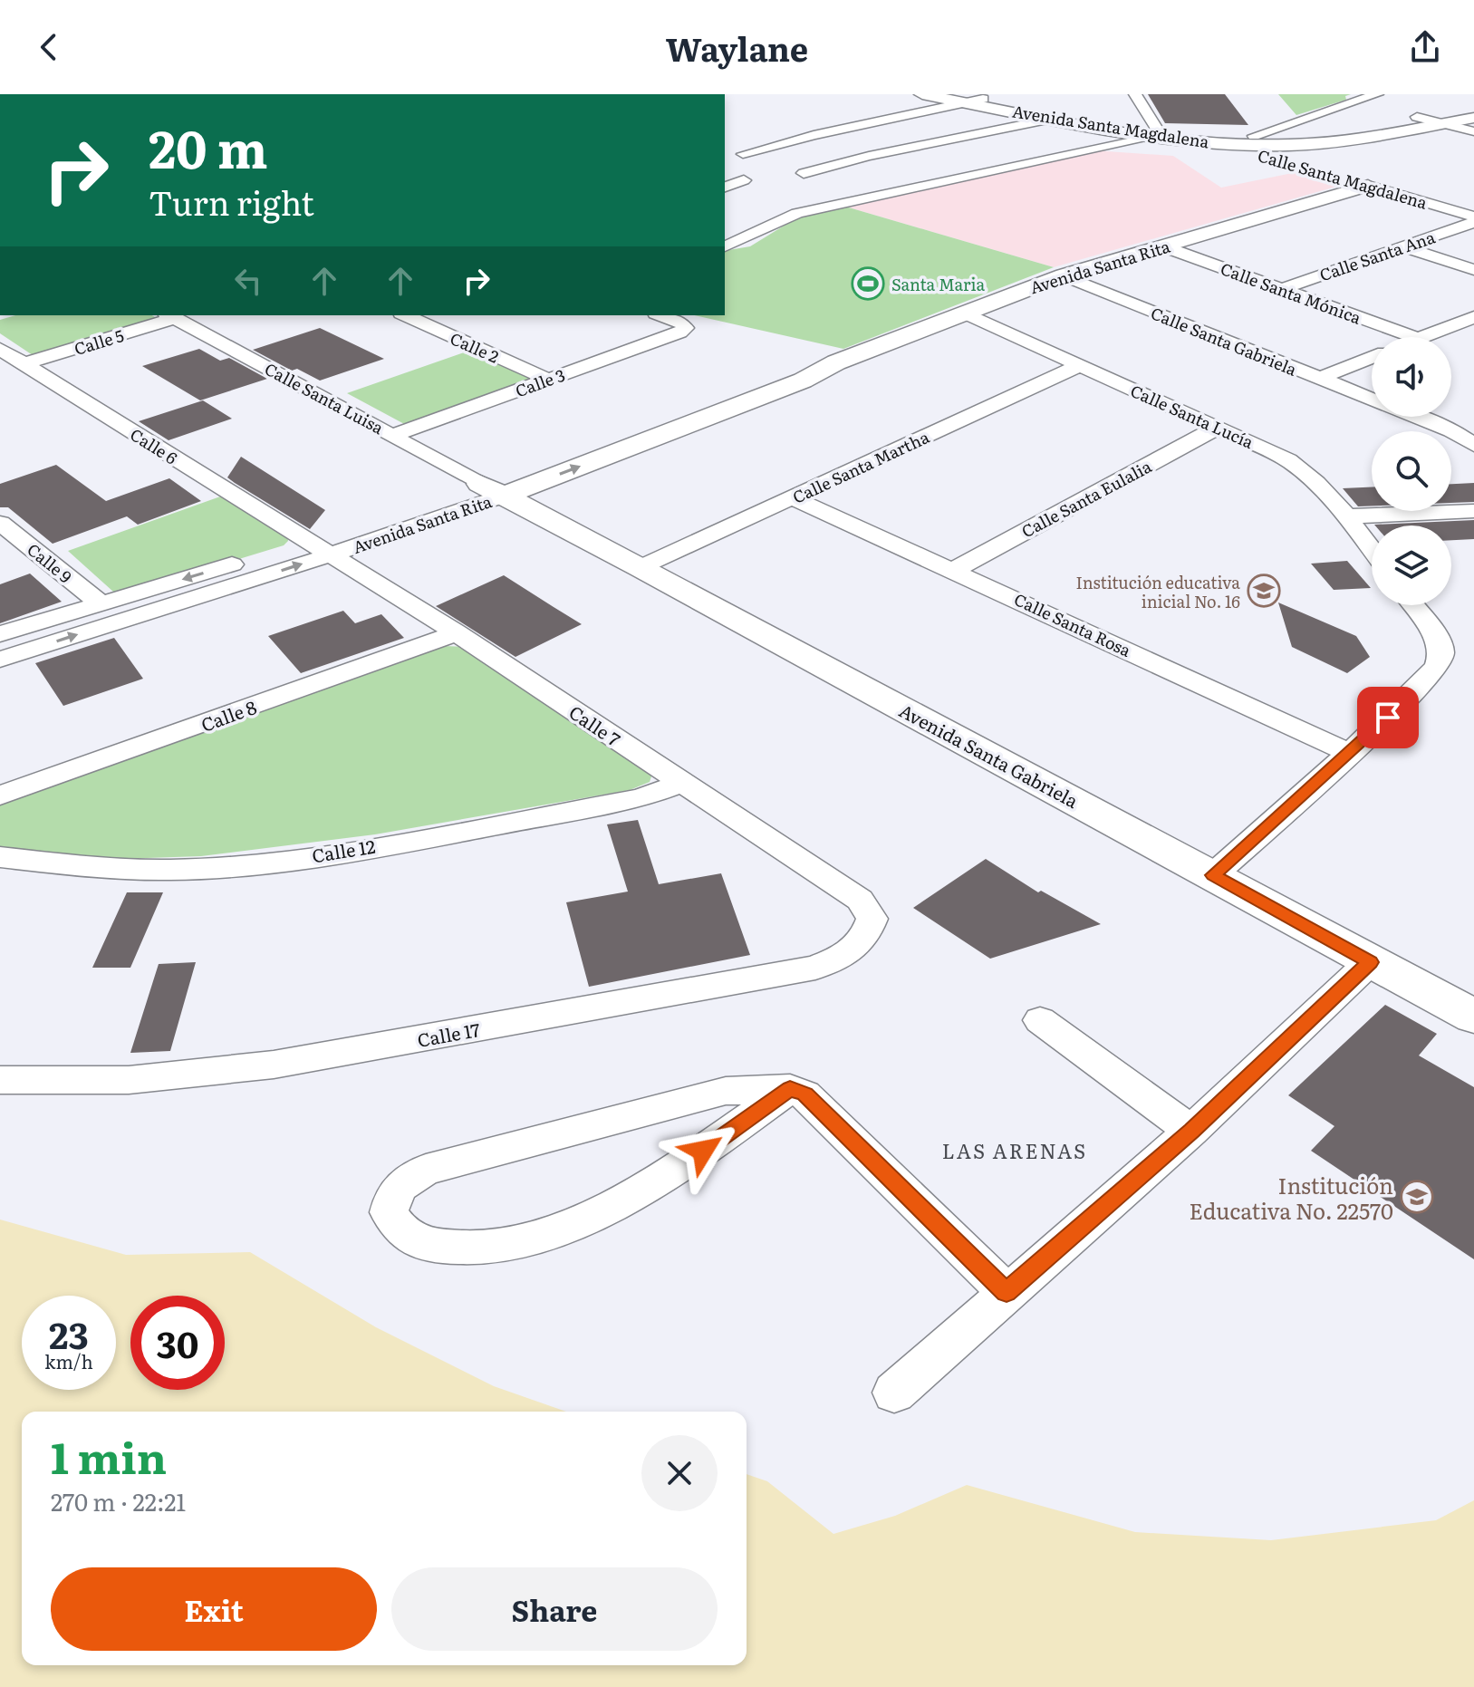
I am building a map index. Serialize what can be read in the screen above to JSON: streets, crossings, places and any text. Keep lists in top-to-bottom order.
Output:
{
  "streets": {
    "street": [
      "Avenida Santa Magdalena",
      "Calle Santa Magdalena",
      "Calle Santa Ana",
      "Avenida Santa Rita",
      "Calle Santa Mónica",
      "Calle Santa Gabriela",
      "Calle 5",
      "Calle 2",
      "Calle 3",
      "Calle Santa Luisa",
      "Calle Santa Lucía",
      "Calle 6",
      "Calle Santa Martha",
      "Calle Santa Eulalia",
      "Calle 9",
      "Calle Santa Rosa",
      "Calle 8",
      "Calle 7",
      "Avenida Santa Gabriela",
      "Calle 12",
      "Calle 17"
    ]
  },
  "crossings": [
    ["Avenida Santa Magdalena", "Calle Santa Magdalena"],
    ["Calle Santa Magdalena", "Avenida Santa Rita"],
    ["Calle Santa Ana", "Calle Santa Mónica"],
    ["Avenida Santa Rita", "Calle Santa Mónica"],
    ["Avenida Santa Rita", "Calle Santa Gabriela"],
    ["Avenida Santa Rita", "Calle Santa Luisa"],
    ["Avenida Santa Rita", "Calle Santa Lucía"],
    ["Avenida Santa Rita", "Calle 6"],
    ["Avenida Santa Rita", "Calle 9"],
    ["Avenida Santa Rita", "Calle 7"],
    ["Avenida Santa Rita", "Avenida Santa Gabriela"],
    ["Calle 5", "Calle Santa Luisa"],
    ["Calle 5", "Calle 6"],
    ["Calle 2", "Calle 3"],
    ["Calle 3", "Calle Santa Luisa"],
    ["Calle Santa Luisa", "Avenida Santa Gabriela"],
    ["Calle Santa Lucía", "Calle Santa Martha"],
    ["Calle Santa Lucía", "Calle Santa Eulalia"],
    ["Calle 6", "Calle 7"],
    ["Calle Santa Martha", "Calle Santa Rosa"],
    ["Calle Santa Martha", "Avenida Santa Gabriela"],
    ["Calle Santa Eulalia", "Calle Santa Rosa"],
    ["Calle 8", "Calle 7"],
    ["Calle 7", "Calle 12"],
    ["Calle 7", "Calle 17"]
  ],
  "districts": ["LAS ARENAS"],
  "places": {
    "sports": ["Santa Maria"],
    "school or university": ["Institución educativa inicial No. 16", "Institución Educativa No. 22570"]
  },
  "page": {
    "header": "Waylane",
    "turn": ["20 m", "Turn right"],
    "speed": "23 km/h",
    "limit": "30",
    "heading": ["1 min", "270 m · 22:21"],
    "buttons": ["Exit", "Share"]
  }
}
